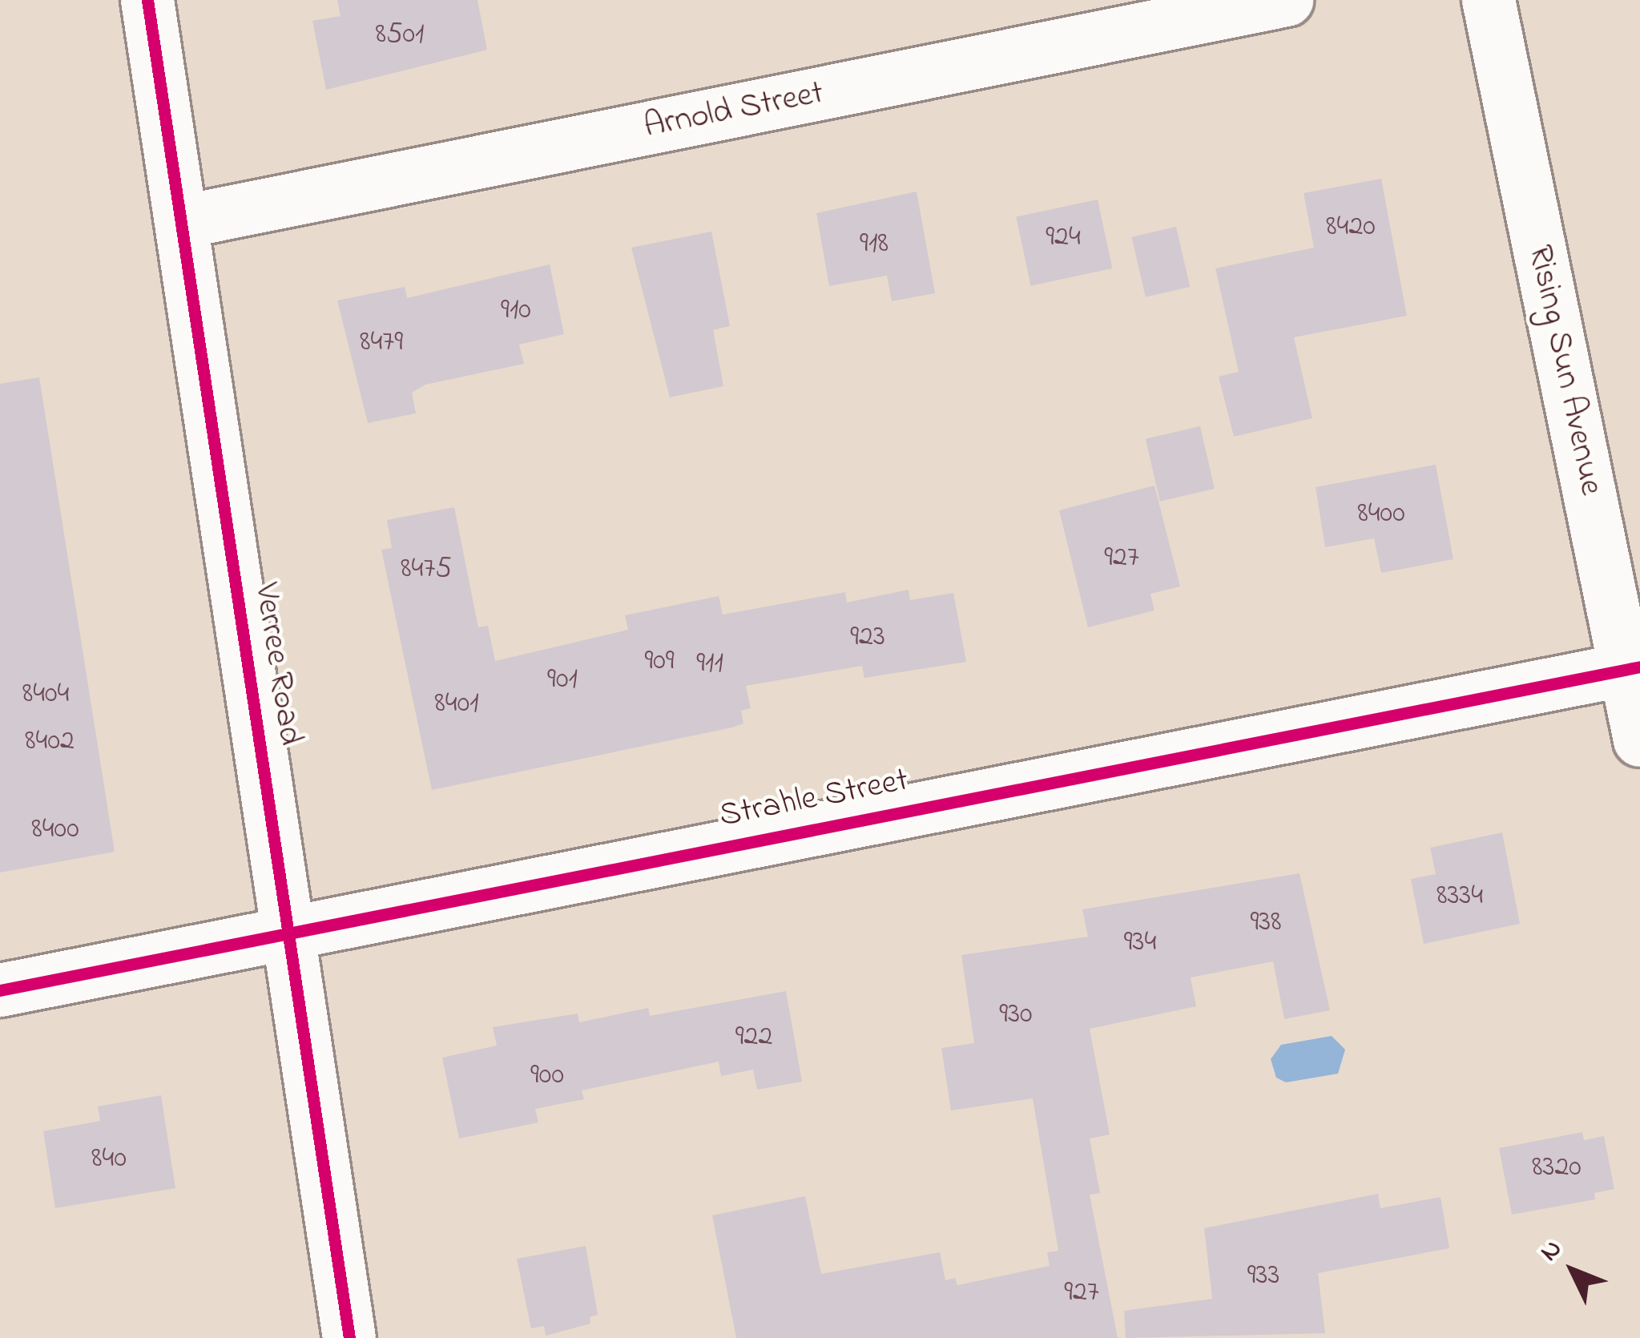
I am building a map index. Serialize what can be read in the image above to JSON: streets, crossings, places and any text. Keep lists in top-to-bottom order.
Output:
{
  "streets": {
    "street": [
      "Arnold Street",
      "Rising Sun Avenue",
      "Verree Road",
      "Strahle Street"
    ]
  },
  "crossings": [
    ["Arnold Street", "Verree Road"],
    ["Rising Sun Avenue", "Strahle Street"],
    ["Verree Road", "Strahle Street"]
  ],
  "house_numbers": [
    "8501",
    "8420",
    "924",
    "918",
    "910",
    "8479",
    "8400",
    "927",
    "8475",
    "923",
    "909",
    "911",
    "901",
    "8404",
    "8401",
    "8402",
    "8400",
    "8334",
    "938",
    "934",
    "930",
    "922",
    "900",
    "840",
    "8320",
    "933",
    "927"
  ],
  "north": "top left"
}
